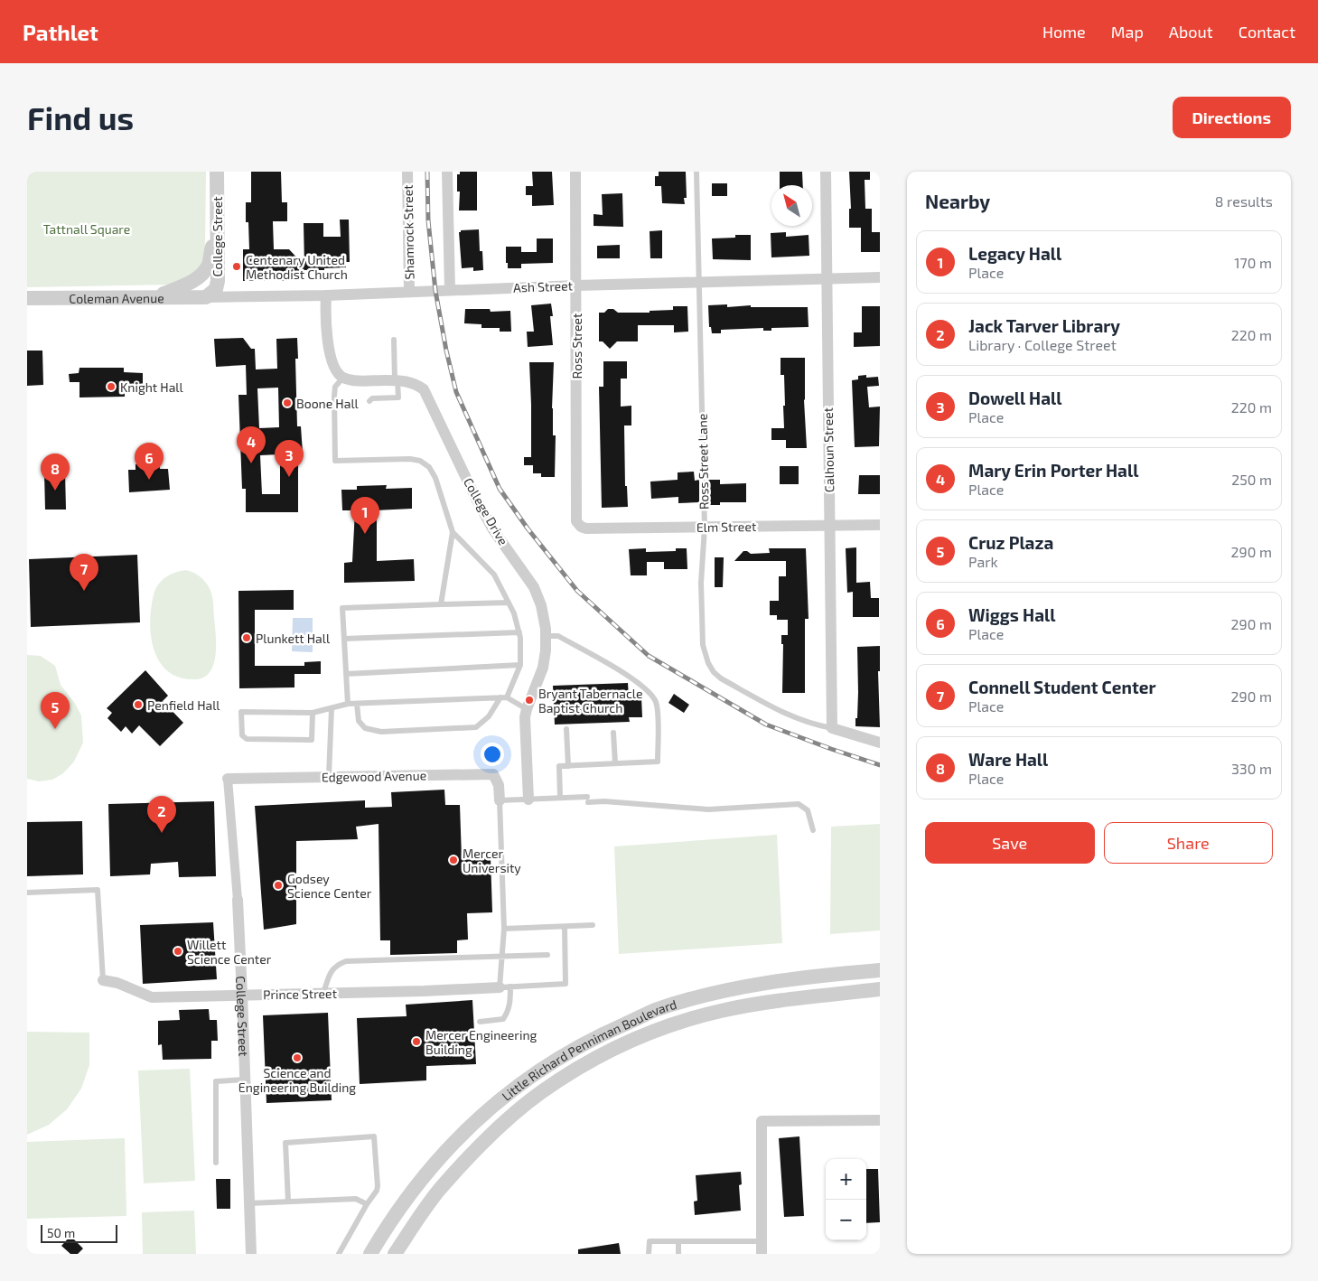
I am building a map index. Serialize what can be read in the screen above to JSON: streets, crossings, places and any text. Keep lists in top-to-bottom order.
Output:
{
  "streets": {
    "street": [
      "Shamrock Street",
      "College Street",
      "Ash Street",
      "Coleman Avenue",
      "Ross Street",
      "Calhoun Street",
      "College Drive",
      "Elm Street",
      "Edgewood Avenue",
      "Prince Street",
      "Little Richard Penniman Boulevard"
    ],
    "lane": ["Ross Street Lane"]
  },
  "crossings": [
    ["Shamrock Street", "Ash Street"],
    ["College Street", "Ash Street"],
    ["College Street", "Coleman Avenue"],
    ["College Street", "Edgewood Avenue"],
    ["College Street", "Prince Street"],
    ["Ash Street", "Coleman Avenue"],
    ["Ash Street", "Ross Street"],
    ["Ash Street", "Calhoun Street"],
    ["Ash Street", "Ross Street Lane"],
    ["Ross Street", "Elm Street"],
    ["Calhoun Street", "Ross Street Lane"],
    ["Calhoun Street", "Elm Street"],
    ["Ross Street Lane", "Elm Street"]
  ],
  "parks": ["Tattnall Square"],
  "places": [
    "Centenary United Methodist Church",
    "Knight Hall",
    "Boone Hall",
    "Plunkett Hall",
    "Bryant Tabernacle Baptist Church",
    "Penfield Hall",
    "Mercer University",
    "Godsey Science Center",
    "Willett Science Center",
    "Mercer Engineering Building",
    "Science and Engineering Building"
  ],
  "scale_bar": "50 m",
  "north": "top left",
  "page": {
    "header": "Pathlet",
    "nav": [
      "Home",
      "Map",
      "About",
      "Contact"
    ],
    "buttons": [
      "Directions",
      ["Save", "Share"]
    ],
    "title": "Find us",
    "heading": ["Nearby", "8 results"],
    "list": [
      {
        "mark": "1",
        "name": "Legacy Hall",
        "note": "Place",
        "value": "170 m"
      },
      {
        "mark": "2",
        "name": "Jack Tarver Library",
        "note": "Library · College Street",
        "value": "220 m"
      },
      {
        "mark": "3",
        "name": "Dowell Hall",
        "note": "Place",
        "value": "220 m"
      },
      {
        "mark": "4",
        "name": "Mary Erin Porter Hall",
        "note": "Place",
        "value": "250 m"
      },
      {
        "mark": "5",
        "name": "Cruz Plaza",
        "note": "Park",
        "value": "290 m"
      },
      {
        "mark": "6",
        "name": "Wiggs Hall",
        "note": "Place",
        "value": "290 m"
      },
      {
        "mark": "7",
        "name": "Connell Student Center",
        "note": "Place",
        "value": "290 m"
      },
      {
        "mark": "8",
        "name": "Ware Hall",
        "note": "Place",
        "value": "330 m"
      }
    ],
    "pins": [
      "4",
      "3",
      "6",
      "8",
      "1",
      "7",
      "5",
      "2"
    ],
    "map_buttons": ["+", "−"],
    "scale": "50 m"
  }
}
